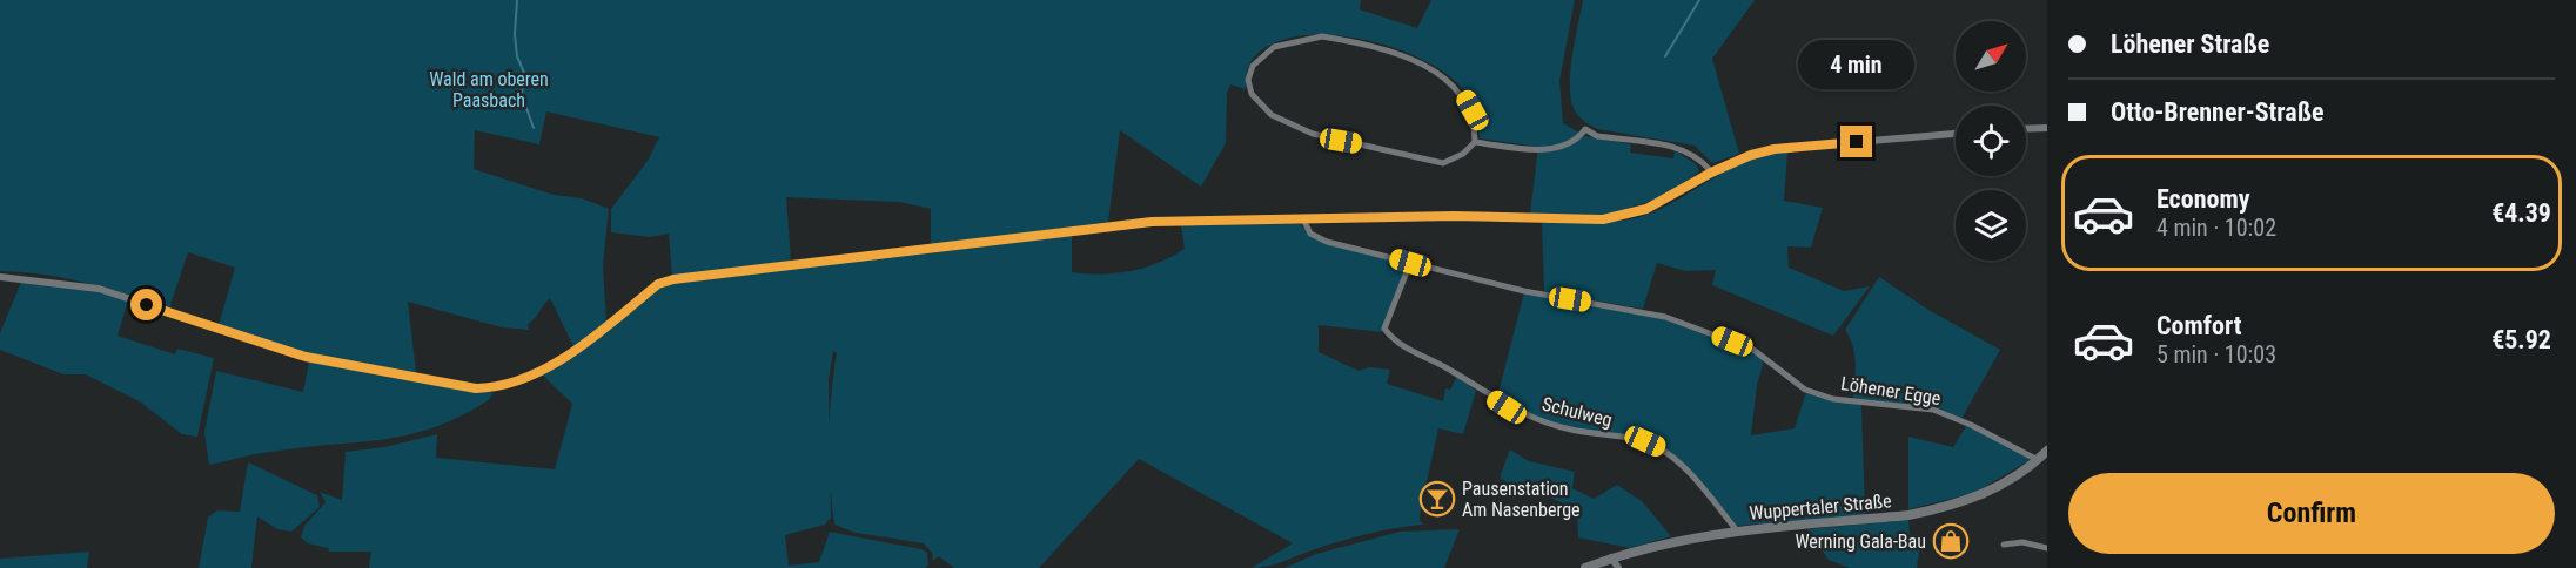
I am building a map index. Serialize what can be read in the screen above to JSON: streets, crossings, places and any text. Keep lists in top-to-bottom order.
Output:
{
  "streets": {
    "main road": ["Wuppertaler Straße"],
    "street": ["Löhener Egge", "Schulweg"]
  },
  "crossings": [
    ["Löhener Egge", "Schulweg"],
    ["Löhener Egge", "Wuppertaler Straße"],
    ["Schulweg", "Wuppertaler Straße"]
  ],
  "parks": ["Wald am oberen Paasbach"],
  "places": {
    "bar": ["Pausenstation Am Nasenberge"],
    "shop": ["Werning Gala-Bau"]
  },
  "north": "top right",
  "page": {
    "banner": ["Löhener Straße", "Otto-Brenner-Straße"],
    "bubble": "4 min",
    "list": [
      {
        "name": "Economy",
        "note": "4 min · 10:02",
        "value": "€4.39"
      },
      {
        "name": "Comfort",
        "note": "5 min · 10:03",
        "value": "€5.92"
      }
    ],
    "buttons": "Confirm"
  }
}
